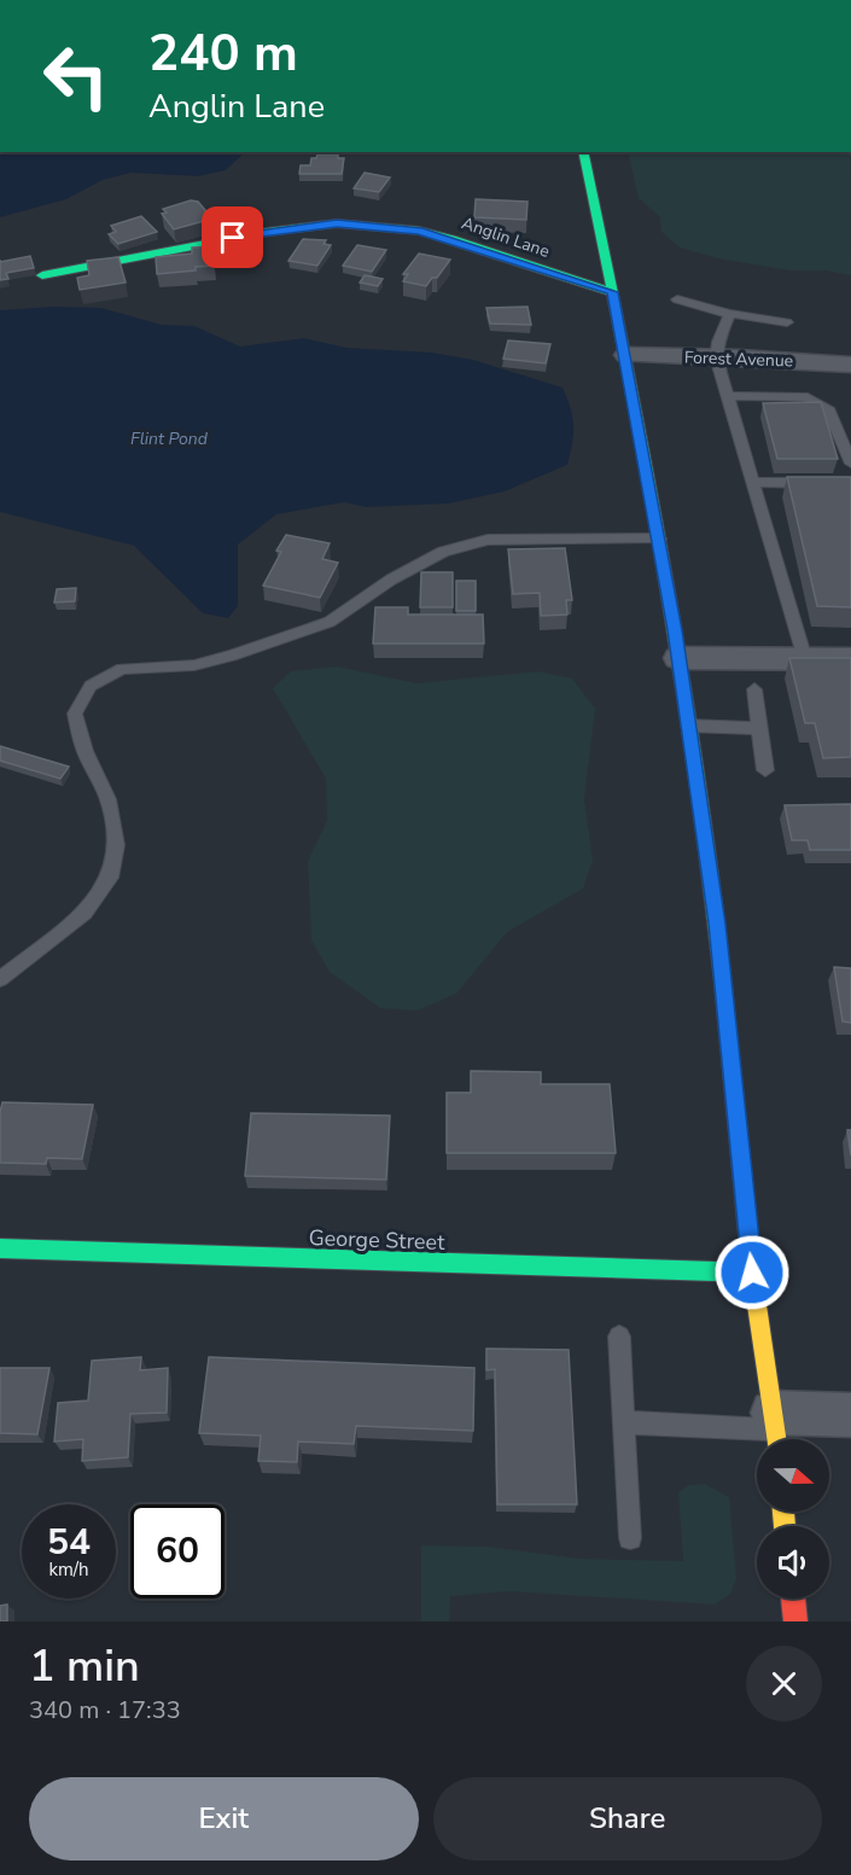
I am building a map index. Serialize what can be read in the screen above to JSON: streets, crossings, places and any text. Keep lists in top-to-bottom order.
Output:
{
  "streets": {
    "main road": ["Anglin Lane", "George Street"],
    "street": ["Forest Avenue"]
  },
  "water": ["Flint Pond"],
  "north": "right",
  "page": {
    "turn": ["240 m", "Anglin Lane"],
    "speed": "54 km/h",
    "limit": "60",
    "heading": ["1 min", "340 m · 17:33"],
    "buttons": ["Exit", "Share"]
  }
}
